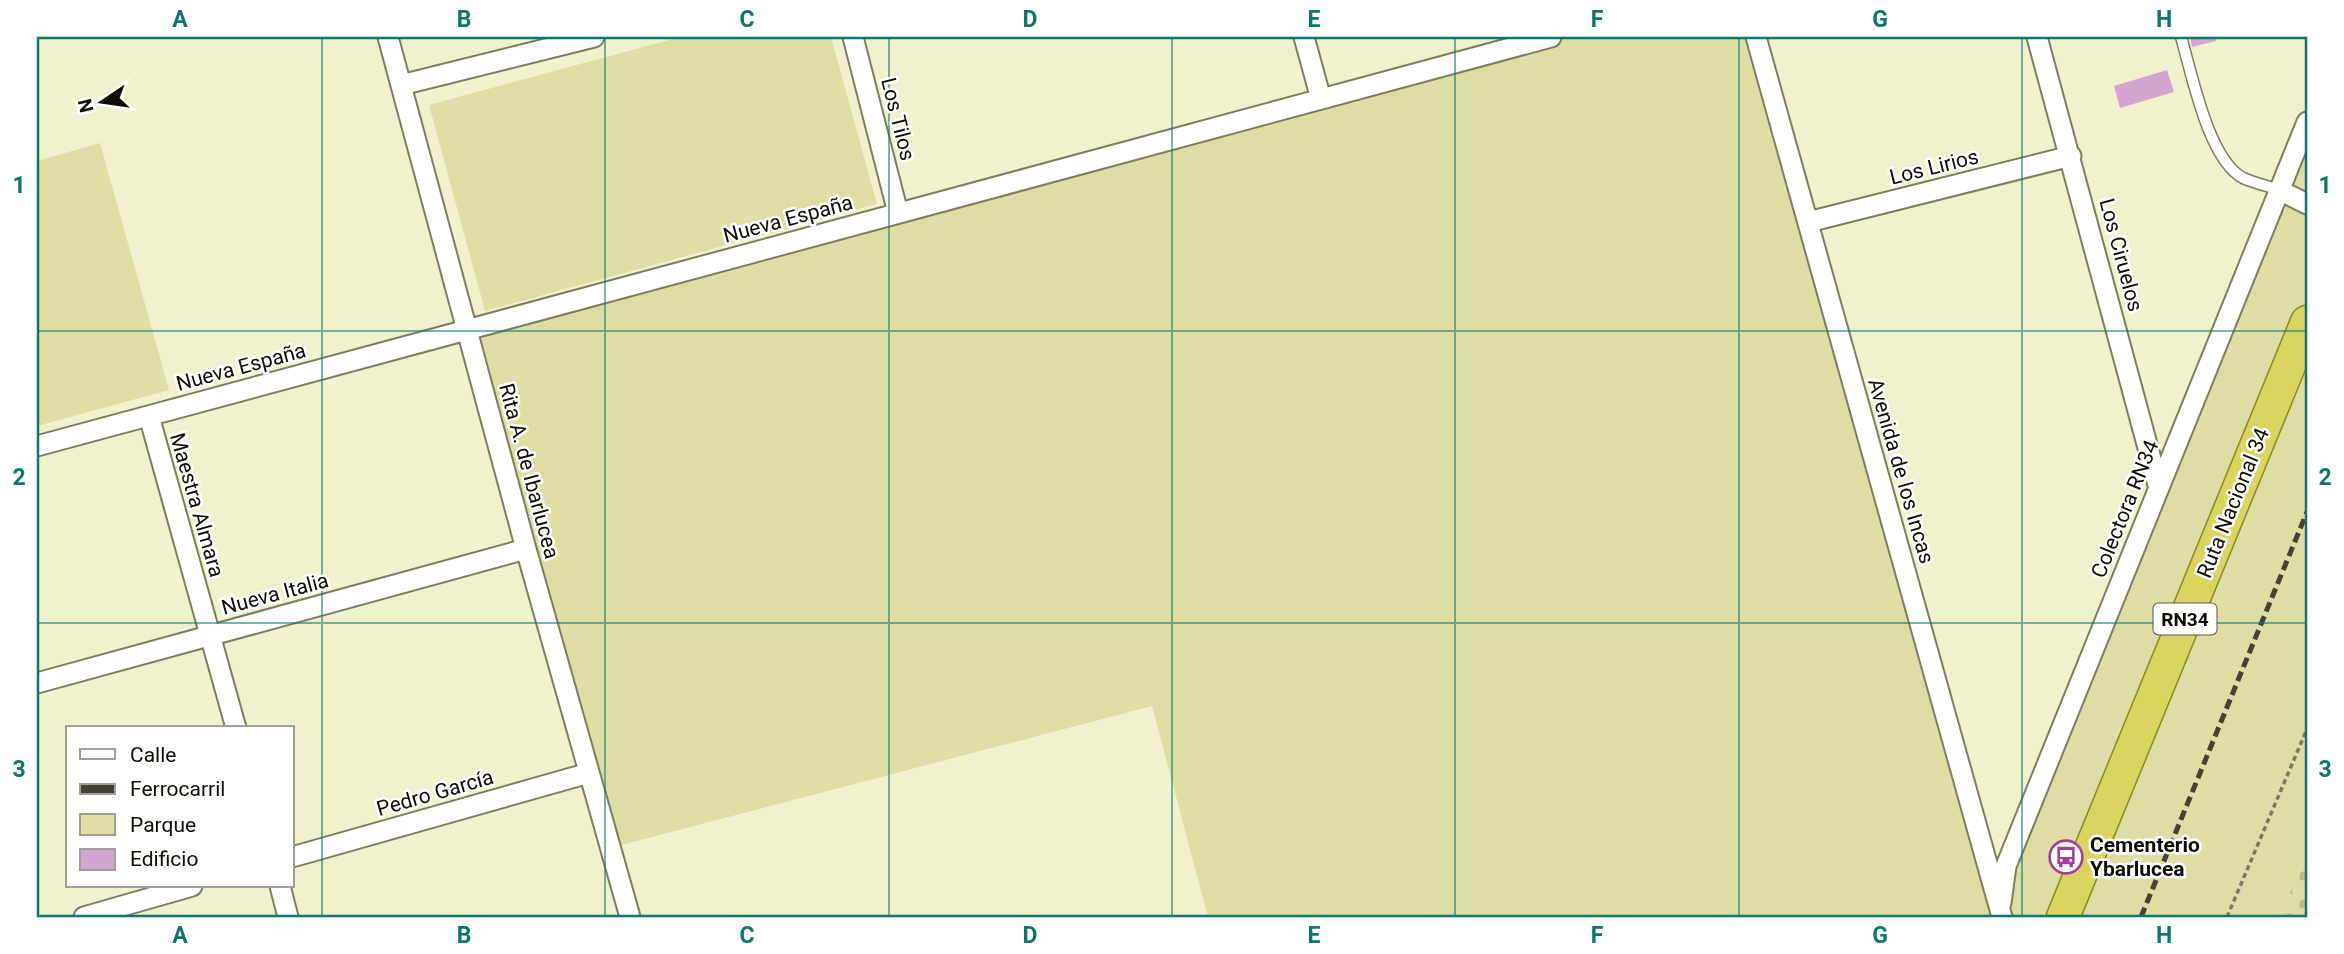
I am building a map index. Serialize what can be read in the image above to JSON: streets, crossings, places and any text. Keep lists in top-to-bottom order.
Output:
{
  "streets": {
    "highway": ["Ruta Nacional 34", "RN34"],
    "street": [
      "Los Tilos",
      "Los Lirios",
      "Nueva España",
      "Los Ciruelos",
      "Rita A. de Ibarlucea",
      "Avenida de los Incas",
      "Maestra Almara",
      "Colectora RN34",
      "Nueva Italia",
      "Pedro García"
    ]
  },
  "crossings": [
    ["Los Tilos", "Nueva España"],
    ["Los Lirios", "Los Ciruelos"],
    ["Los Lirios", "Avenida de los Incas"],
    ["Nueva España", "Rita A. de Ibarlucea"],
    ["Nueva España", "Maestra Almara"],
    ["Los Ciruelos", "Colectora RN34"],
    ["Rita A. de Ibarlucea", "Nueva Italia"],
    ["Rita A. de Ibarlucea", "Pedro García"],
    ["Avenida de los Incas", "Colectora RN34"],
    ["Maestra Almara", "Nueva Italia"]
  ],
  "places": {
    "bus stop": ["Cementerio Ybarlucea"]
  },
  "legend": [
    "Calle",
    "Ferrocarril",
    "Parque",
    "Edificio"
  ],
  "north": "left",
  "grid": {
    "columns": [
      "A",
      "B",
      "C",
      "D",
      "E",
      "F",
      "G",
      "H"
    ],
    "rows": ["1", "2", "3"]
  }
}
